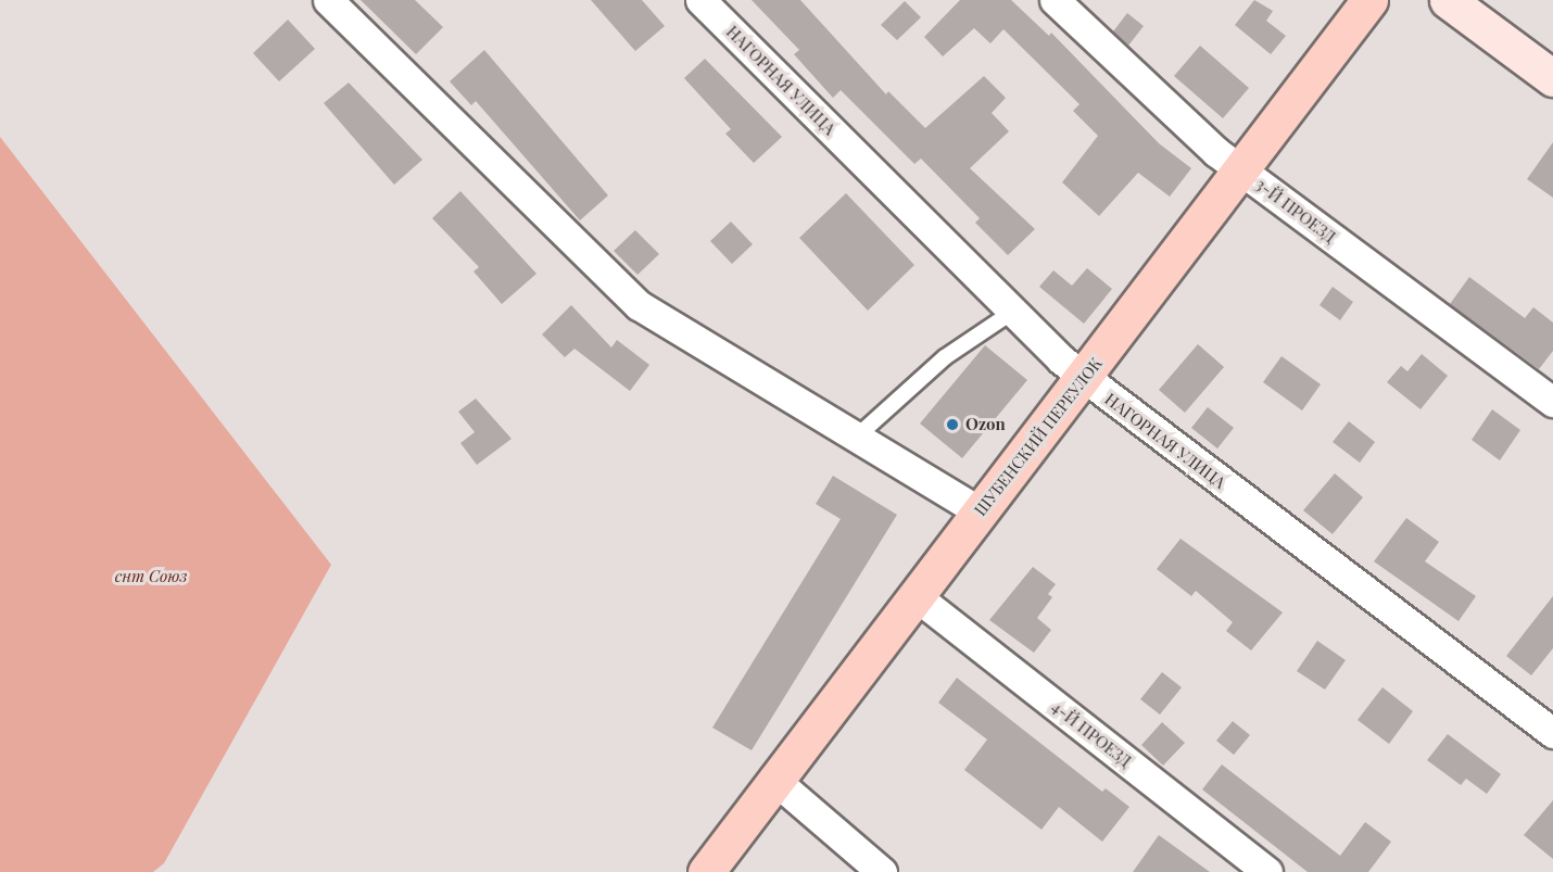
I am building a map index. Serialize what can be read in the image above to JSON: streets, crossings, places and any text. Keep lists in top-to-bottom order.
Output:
{
  "streets": {
    "main road": ["ШУБЕНСКИЙ ПЕРЕУЛОК"],
    "street": ["НАГОРНАЯ УЛИЦА", "3-Й ПРОЕЗД", "4-Й ПРОЕЗД"]
  },
  "crossings": [
    ["НАГОРНАЯ УЛИЦА", "ШУБЕНСКИЙ ПЕРЕУЛОК"],
    ["3-Й ПРОЕЗД", "ШУБЕНСКИЙ ПЕРЕУЛОК"],
    ["ШУБЕНСКИЙ ПЕРЕУЛОК", "4-Й ПРОЕЗД"]
  ],
  "parks": ["снт Союз"],
  "places": ["Ozon"]
}
